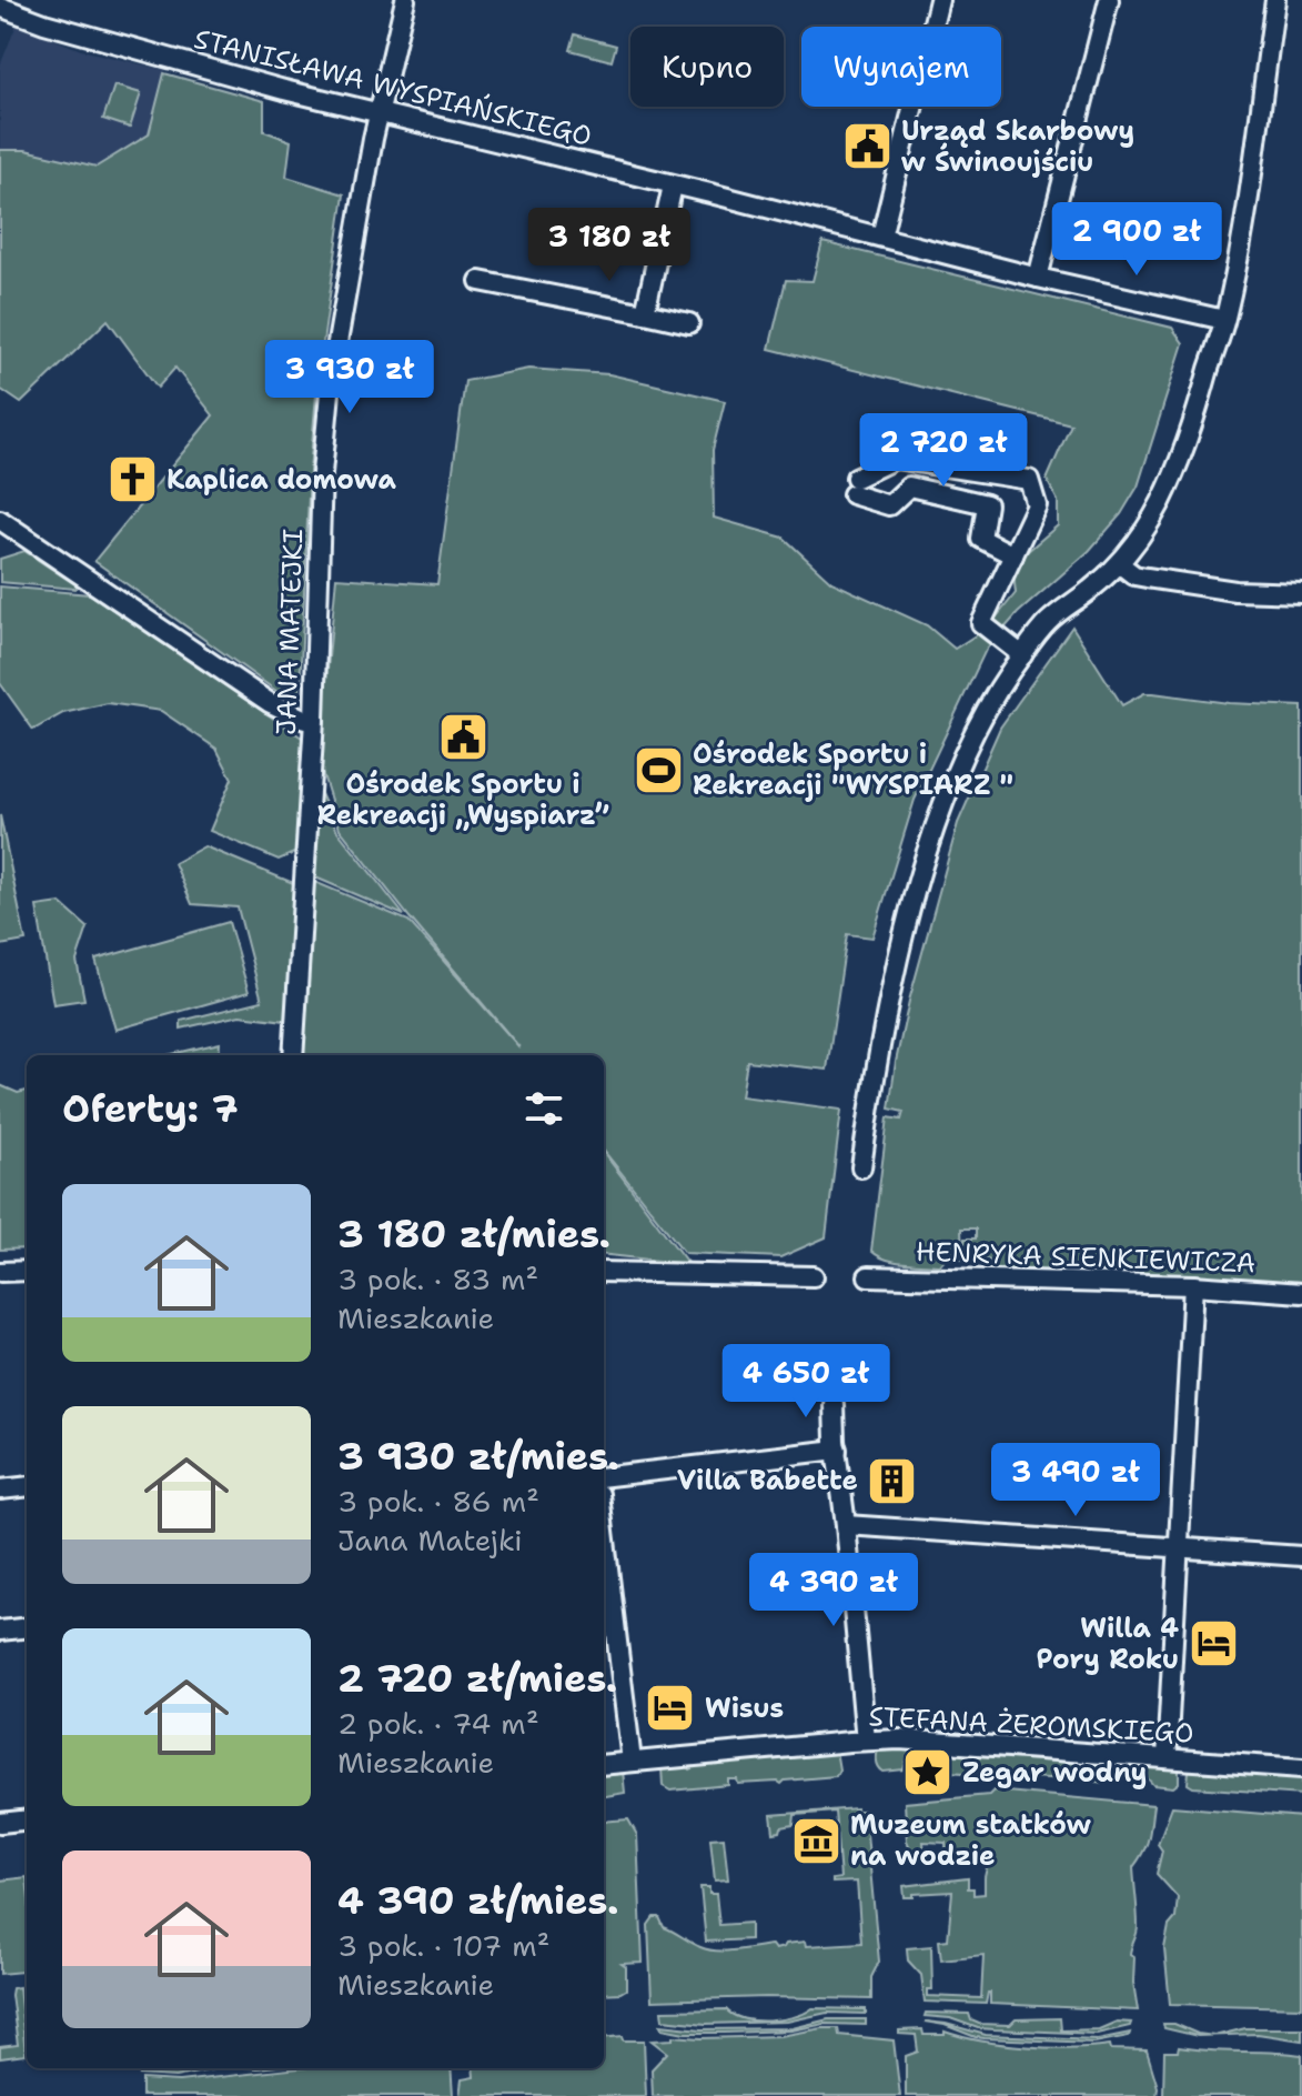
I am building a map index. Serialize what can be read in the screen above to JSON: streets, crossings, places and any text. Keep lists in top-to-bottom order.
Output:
{
  "streets": {
    "street": [
      "STANISŁAWA WYSPIAŃSKIEGO",
      "JANA MATEJKI",
      "HENRYKA SIENKIEWICZA",
      "STEFANA ŻEROMSKIEGO"
    ]
  },
  "crossings": [
    ["STANISŁAWA WYSPIAŃSKIEGO", "JANA MATEJKI"]
  ],
  "places": {
    "public building": ["Urząd Skarbowy w Świnoujściu", "Ośrodek Sportu i Rekreacji „Wyspiarz”"],
    "church": ["Kaplica domowa"],
    "sports": ["Ośrodek Sportu i Rekreacji \"WYSPIARZ \""],
    "building": ["Villa Babette"],
    "hotel": ["Willa 4 Pory Roku", "Wisus"],
    "place": ["Zegar wodny"],
    "museum": ["Muzeum statków na wodzie"]
  },
  "page": {
    "chip": ["Kupno", "Wynajem"],
    "price": [
      "2 900 zł",
      "3 180 zł",
      "3 930 zł",
      "2 720 zł",
      "4 650 zł",
      "3 490 zł",
      "4 390 zł"
    ],
    "heading": "Oferty: 7",
    "list": [
      {
        "name": "3 180 zł/mies.",
        "note": "3 pok. · 83 m² · Mieszkanie"
      },
      {
        "name": "3 930 zł/mies.",
        "note": "3 pok. · 86 m² · Jana Matejki"
      },
      {
        "name": "2 720 zł/mies.",
        "note": "2 pok. · 74 m² · Mieszkanie"
      },
      {
        "name": "4 390 zł/mies.",
        "note": "3 pok. · 107 m² · Mieszkanie"
      }
    ]
  }
}
